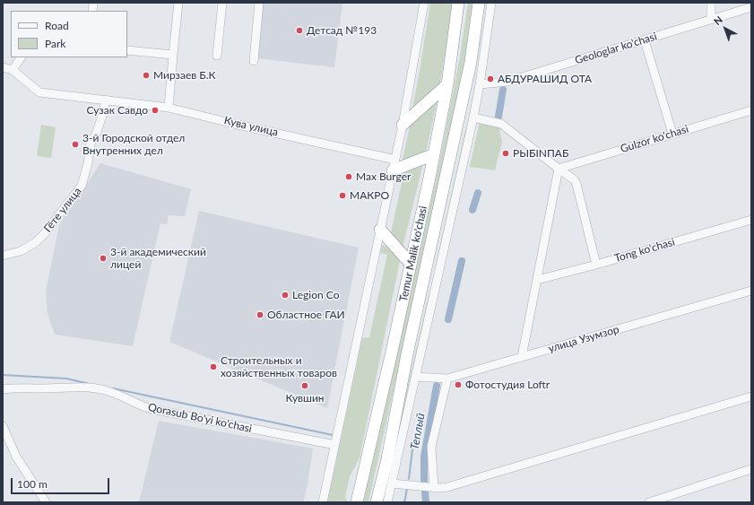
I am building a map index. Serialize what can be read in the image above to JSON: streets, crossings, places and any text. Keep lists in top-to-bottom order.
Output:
{
  "streets": {
    "highway": ["Temur Malik ko'chasi"],
    "street": [
      "Geologlar ko'chasi",
      "Кува улица",
      "Gulzor ko'chasi",
      "Гёте улица",
      "Tong ko'chasi",
      "улица Узумзор",
      "Qorasub Bo'yi ko'chasi"
    ]
  },
  "crossings": [
    ["Кува улица", "Гёте улица"]
  ],
  "water": ["Теплый"],
  "places": [
    "Детсад №193",
    "Мирзаев Б.К",
    "АБДУРАШИД ОТА",
    "Сузак Савдо",
    "3-й Городской отдел Внутренних дел",
    "РЫБINПАБ",
    "Max Burger",
    "МАКРО",
    "3-й академический лицей",
    "Legion Co",
    "Областное ГАИ",
    "Строительных и хозяйственных товаров",
    "Фотостудия Loftr",
    "Кувшин"
  ],
  "legend": ["Road", "Park"],
  "scale_bar": "100 m",
  "north": "top left"
}
